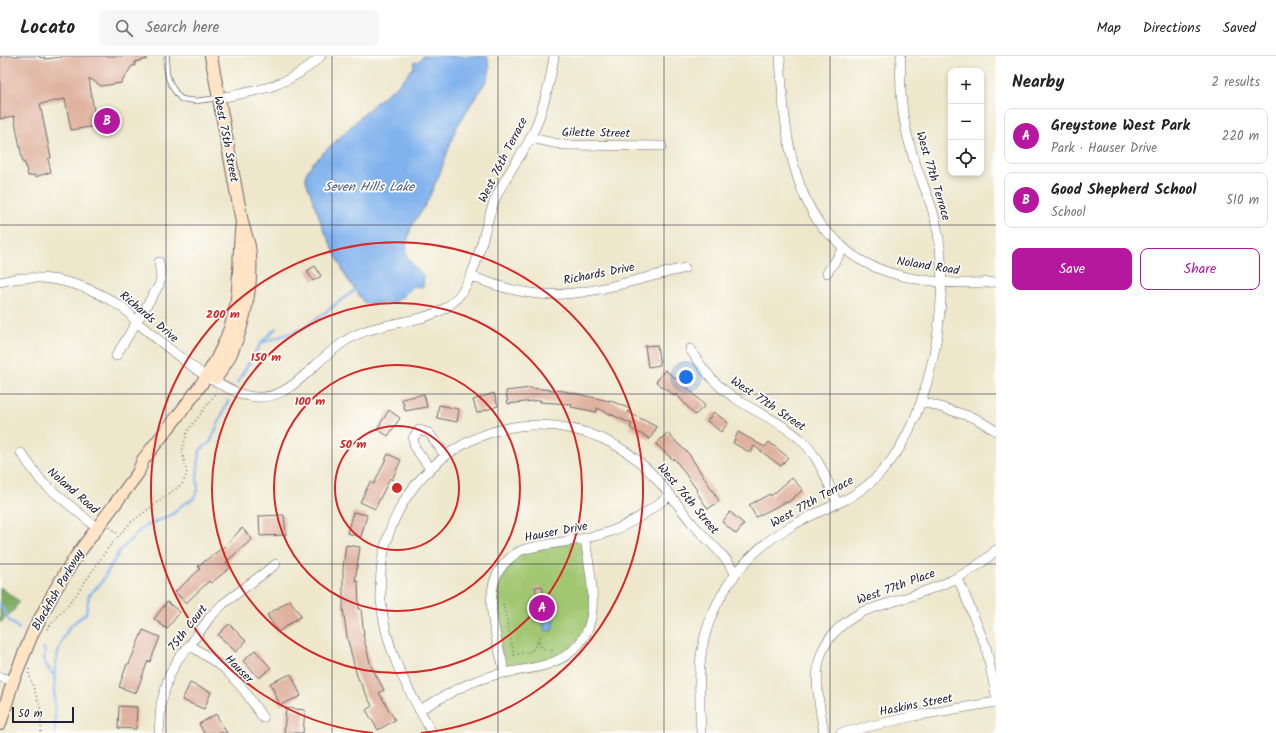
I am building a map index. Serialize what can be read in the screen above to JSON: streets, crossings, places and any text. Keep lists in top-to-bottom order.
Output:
{
  "streets": {
    "main road": ["West 75th Street", "Blackfish Parkway"],
    "street": [
      "Gilette Street",
      "West 76th Terrace",
      "West 77th Terrace",
      "Noland Road",
      "Richards Drive",
      "West 77th Street",
      "West 76th Street",
      "Hauser Drive",
      "West 77th Place",
      "75th Court",
      "Hauser",
      "Haskins Street"
    ]
  },
  "crossings": [
    ["Gilette Street", "West 76th Terrace"],
    ["West 75th Street", "West 76th Terrace"],
    ["West 75th Street", "Richards Drive"],
    ["West 75th Street", "Blackfish Parkway"],
    ["West 76th Terrace", "Richards Drive"],
    ["West 76th Terrace", "Blackfish Parkway"],
    ["West 77th Terrace", "Noland Road"],
    ["West 77th Terrace", "West 77th Street"],
    ["West 77th Terrace", "West 76th Street"],
    ["Noland Road", "Blackfish Parkway"],
    ["Richards Drive", "Blackfish Parkway"],
    ["West 76th Street", "Hauser Drive"],
    ["75th Court", "Hauser"]
  ],
  "water": ["Seven Hills Lake"],
  "scale_bar": "50 m",
  "page": {
    "header": "Locato",
    "search": "Search here",
    "nav": ["Map", "Directions", "Saved"],
    "heading": ["Nearby", "2 results"],
    "map_buttons": ["+", "−"],
    "pins": ["B", "A"],
    "list": [
      {
        "mark": "A",
        "name": "Greystone West Park",
        "note": "Park · Hauser Drive",
        "value": "220 m"
      },
      {
        "mark": "B",
        "name": "Good Shepherd School",
        "note": "School",
        "value": "510 m"
      }
    ],
    "buttons": ["Save", "Share"],
    "scale": "50 m"
  },
  "rings": [
    "200 m",
    "150 m",
    "100 m",
    "50 m"
  ]
}
